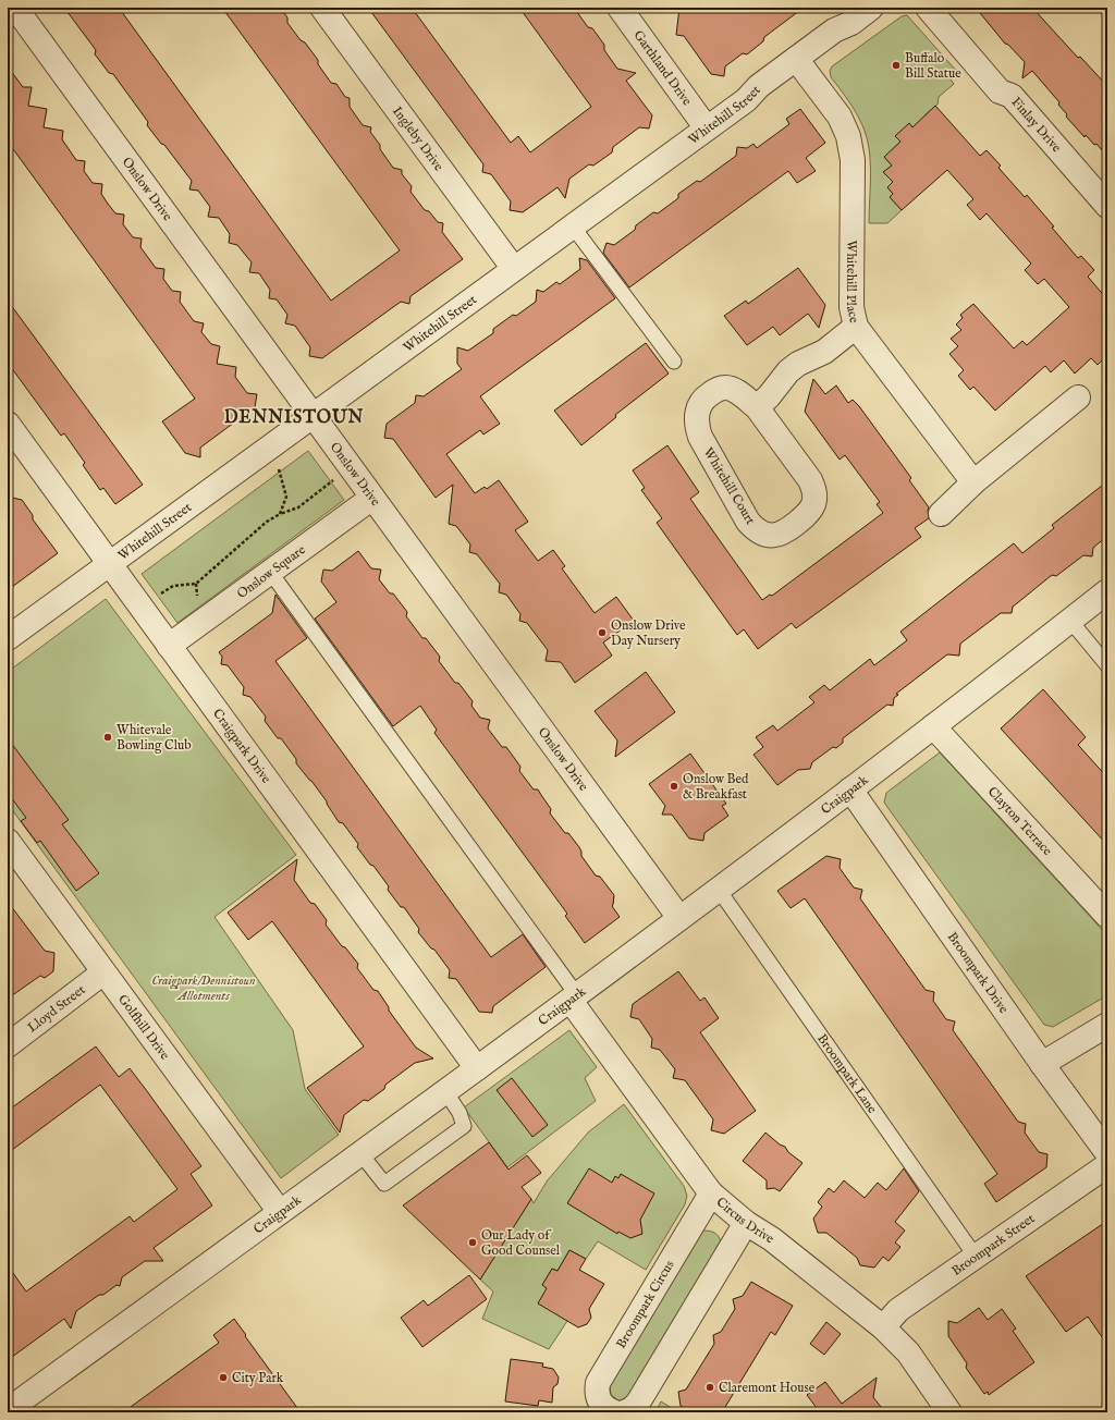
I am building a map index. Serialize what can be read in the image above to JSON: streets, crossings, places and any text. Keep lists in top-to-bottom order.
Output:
{
  "streets": {
    "street": [
      "Garthland Drive",
      "Whitehill Street",
      "Finlay Drive",
      "Ingleby Drive",
      "Onslow Drive",
      "Whitehill Place",
      "Whitehill Court",
      "Onslow Square",
      "Craigpark Drive",
      "Craigpark",
      "Clayton Terrace",
      "Broompark Drive",
      "Lloyd Street",
      "Golfhill Drive",
      "Circus Drive",
      "Broompark Street",
      "Broompark Circus"
    ],
    "lane": ["Broompark Lane"]
  },
  "crossings": [
    ["Garthland Drive", "Whitehill Street"],
    ["Whitehill Street", "Ingleby Drive"],
    ["Whitehill Street", "Onslow Drive"],
    ["Whitehill Street", "Whitehill Place"],
    ["Whitehill Street", "Craigpark Drive"],
    ["Onslow Drive", "Onslow Square"],
    ["Onslow Drive", "Craigpark"],
    ["Onslow Square", "Craigpark Drive"],
    ["Craigpark Drive", "Craigpark"],
    ["Craigpark", "Clayton Terrace"],
    ["Craigpark", "Broompark Drive"],
    ["Craigpark", "Golfhill Drive"],
    ["Craigpark", "Broompark Lane"],
    ["Craigpark", "Circus Drive"],
    ["Lloyd Street", "Golfhill Drive"],
    ["Broompark Lane", "Broompark Street"],
    ["Circus Drive", "Broompark Street"],
    ["Circus Drive", "Broompark Circus"]
  ],
  "districts": ["DENNISTOUN"],
  "parks": ["Craigpark/Dennistoun Allotments"],
  "places": [
    "Buffalo Bill Statue",
    "Onslow Drive Day Nursery",
    "Whitevale Bowling Club",
    "Onslow Bed & Breakfast",
    "Our Lady of Good Counsel",
    "City Park",
    "Claremont House"
  ]
}
